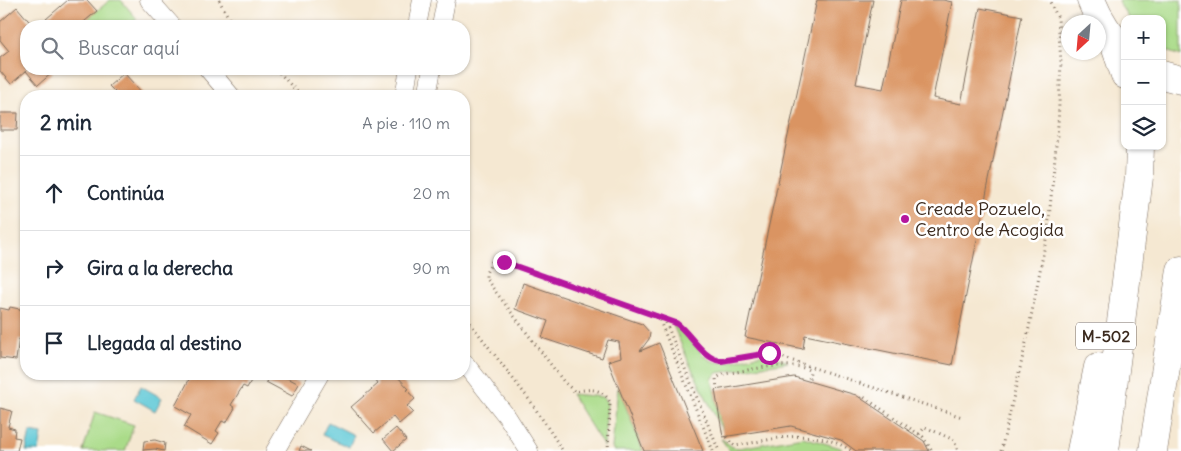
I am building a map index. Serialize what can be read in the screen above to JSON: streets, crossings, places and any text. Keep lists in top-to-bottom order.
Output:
{
  "streets": {
    "highway": ["M-502"]
  },
  "places": ["Creade Pozuelo, Centro de Acogida"],
  "north": "bottom left",
  "page": {
    "map_buttons": ["+", "−"],
    "search": "Buscar aquí",
    "heading": ["2 min", "A pie · 110 m"],
    "list": [
      ["Continúa", "20 m"],
      ["Gira a la derecha", "90 m"],
      "Llegada al destino"
    ]
  }
}
